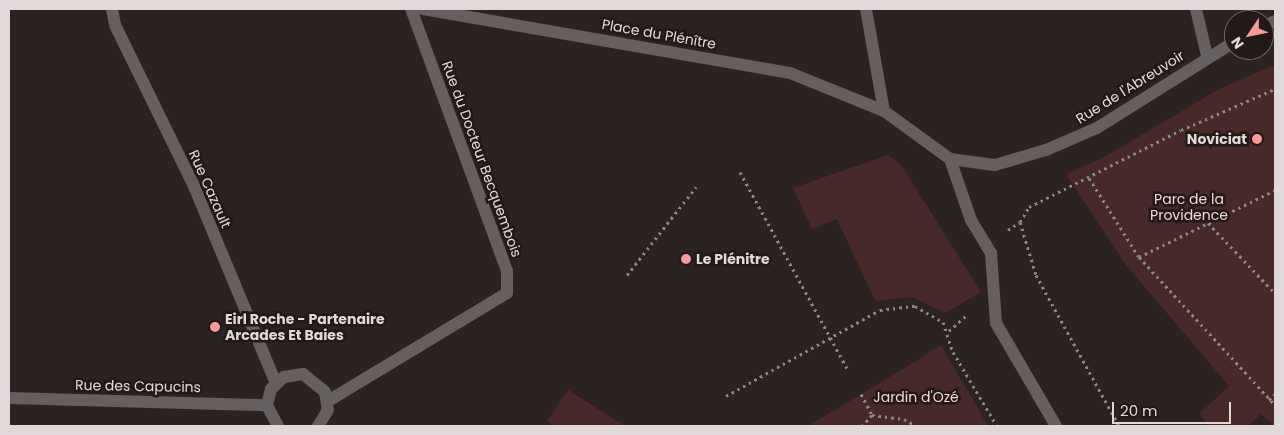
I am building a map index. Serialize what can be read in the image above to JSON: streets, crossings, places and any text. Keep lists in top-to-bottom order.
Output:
{
  "streets": {
    "street": [
      "Place du Plénître",
      "Rue de l'Abreuvoir",
      "Rue du Docteur Becquembois",
      "Rue Cazault",
      "Rue des Capucins"
    ]
  },
  "crossings": [
    ["Place du Plénître", "Rue de l'Abreuvoir"]
  ],
  "parks": ["Parc de la Providence", "Jardin d'Ozé"],
  "places": ["Noviciat", "Le Plénitre", "Eirl Roche - Partenaire Arcades Et Baies"],
  "scale_bar": "20 m",
  "north": "bottom left"
}
